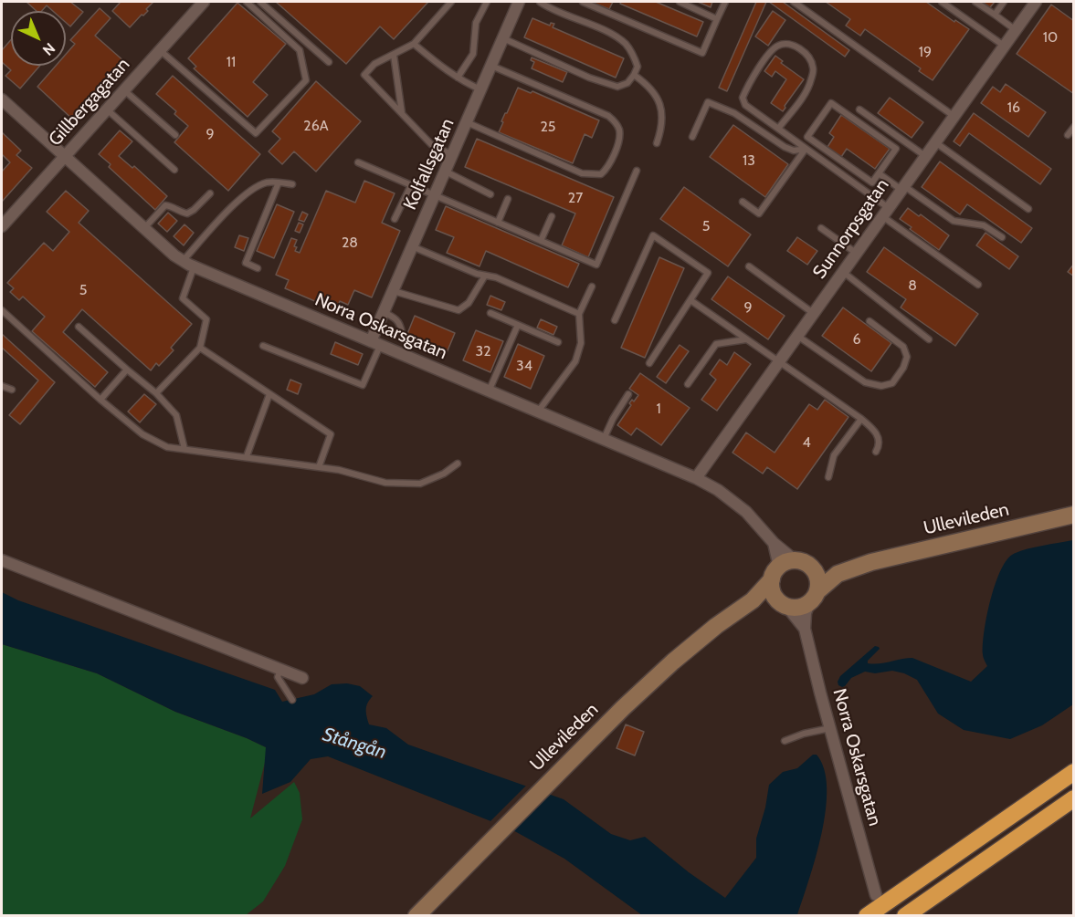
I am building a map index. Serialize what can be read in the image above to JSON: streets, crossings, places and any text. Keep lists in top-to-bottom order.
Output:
{
  "streets": {
    "main road": ["Ullevileden"],
    "street": [
      "Gillbergagatan",
      "Kolfallsgatan",
      "Sunnorpsgatan",
      "Norra Oskarsgatan"
    ]
  },
  "crossings": [
    ["Gillbergagatan", "Norra Oskarsgatan"],
    ["Kolfallsgatan", "Norra Oskarsgatan"],
    ["Sunnorpsgatan", "Norra Oskarsgatan"],
    ["Norra Oskarsgatan", "Ullevileden"]
  ],
  "water": ["Stångån"],
  "house_numbers": [
    "10",
    "19",
    "11",
    "16",
    "26A",
    "25",
    "9",
    "13",
    "27",
    "5",
    "28",
    "8",
    "5",
    "9",
    "6",
    "32",
    "34",
    "1",
    "4"
  ],
  "north": "bottom right"
}
